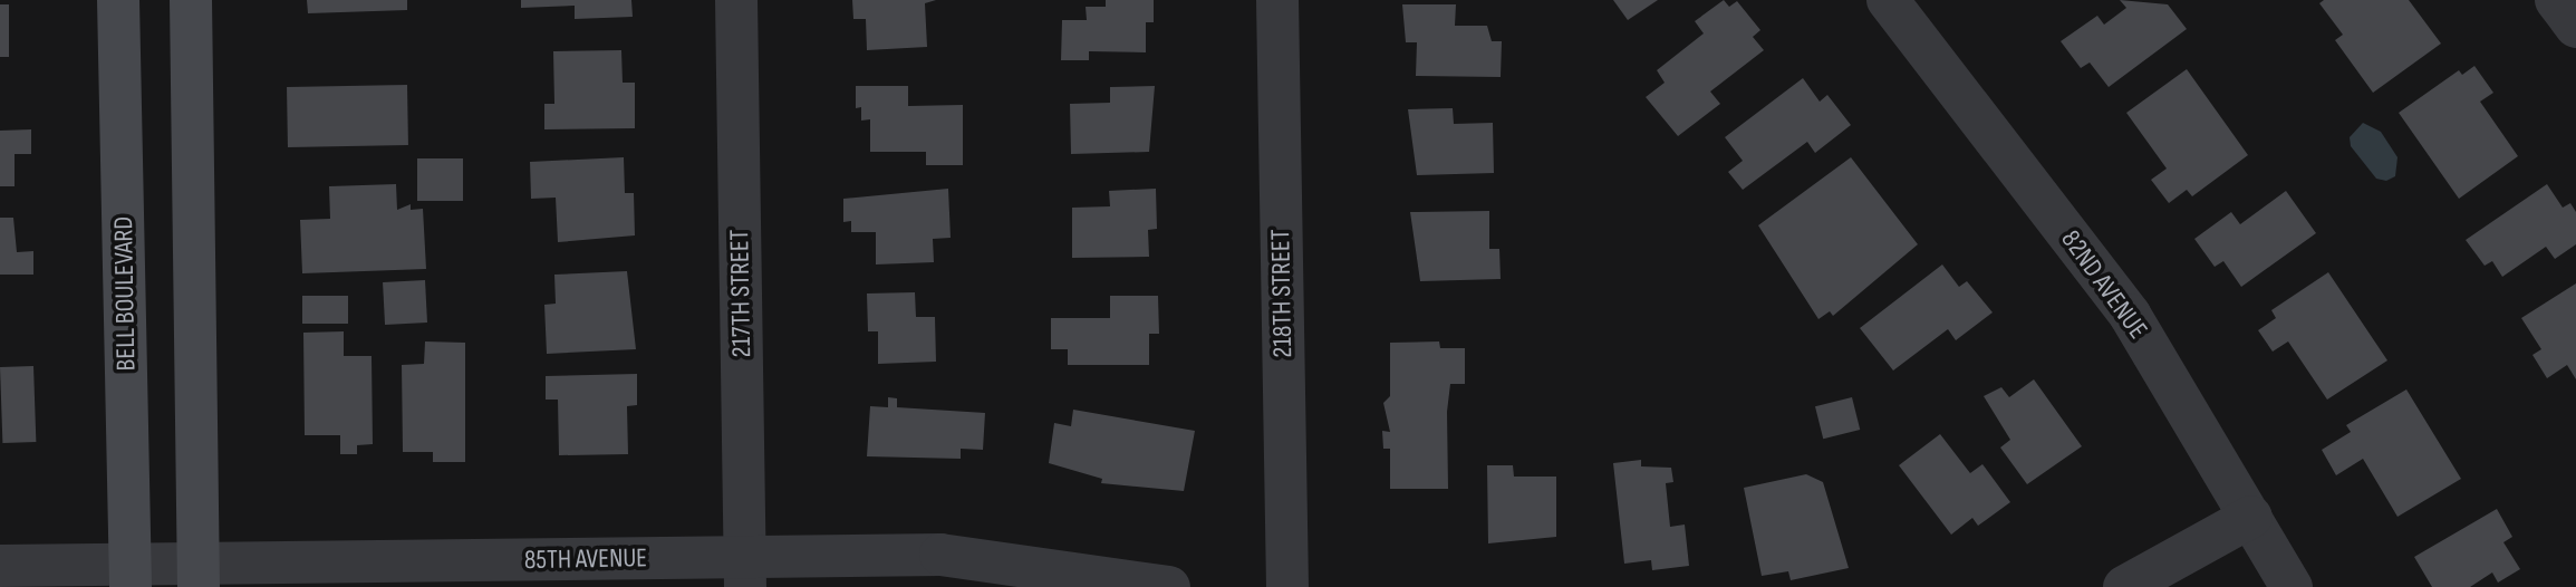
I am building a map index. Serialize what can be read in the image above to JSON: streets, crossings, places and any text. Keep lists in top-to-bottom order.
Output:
{
  "streets": {
    "street": [
      "82ND AVENUE",
      "BELL BOULEVARD",
      "217TH STREET",
      "218TH STREET",
      "85TH AVENUE"
    ]
  },
  "crossings": [
    ["BELL BOULEVARD", "85TH AVENUE"],
    ["217TH STREET", "85TH AVENUE"]
  ]
}
